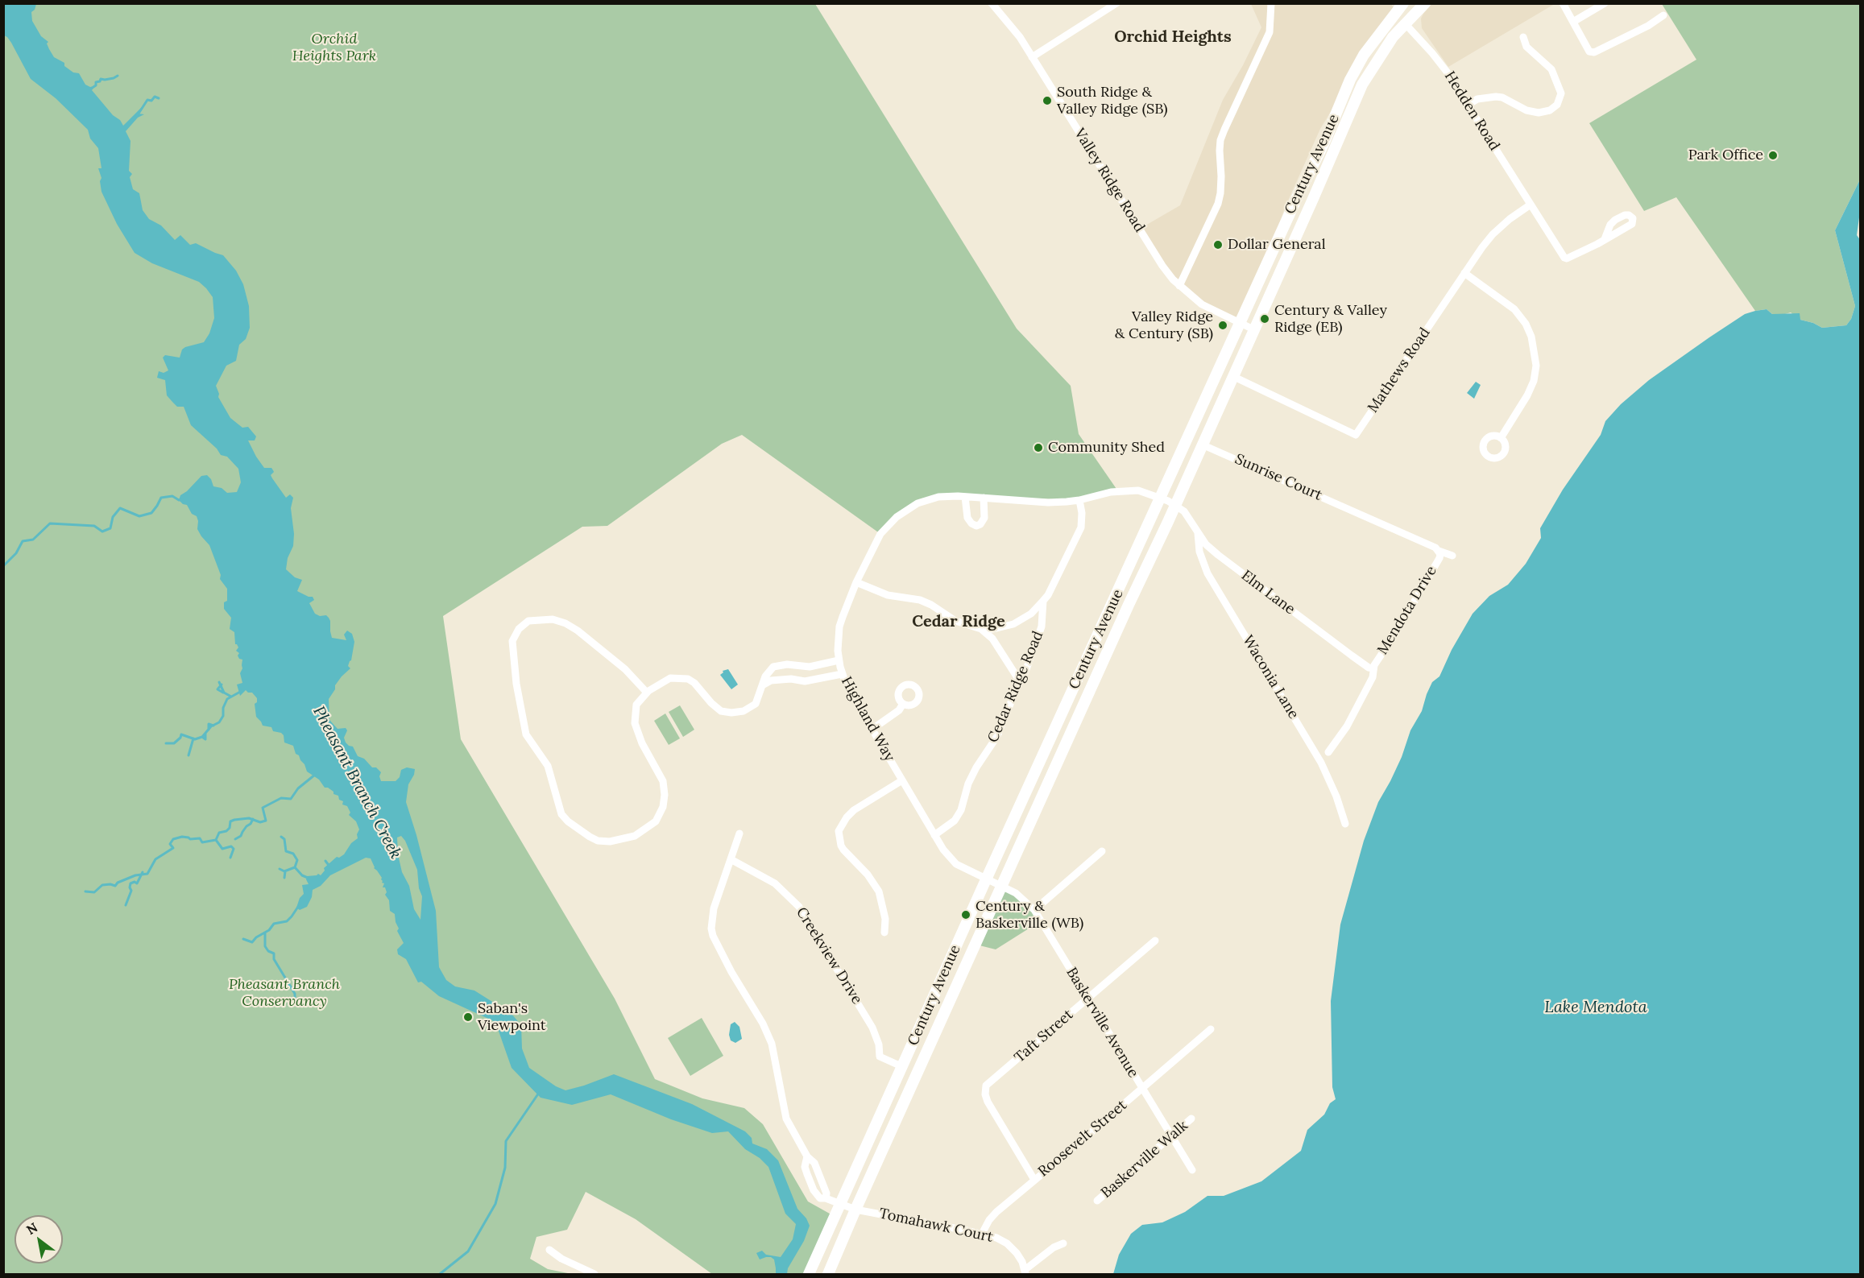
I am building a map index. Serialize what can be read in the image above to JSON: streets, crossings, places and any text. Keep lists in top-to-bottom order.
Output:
{
  "streets": {
    "main road": ["Century Avenue"],
    "street": [
      "Hedden Road",
      "Valley Ridge Road",
      "Mathews Road",
      "Sunrise Court",
      "Elm Lane",
      "Mendota Drive",
      "Waconia Lane",
      "Cedar Ridge Road",
      "Highland Way",
      "Creekview Drive",
      "Baskerville Avenue",
      "Taft Street",
      "Roosevelt Street",
      "Baskerville Walk",
      "Tomahawk Court"
    ]
  },
  "crossings": [
    ["Hedden Road", "Century Avenue"],
    ["Hedden Road", "Mathews Road"],
    ["Century Avenue", "Valley Ridge Road"],
    ["Century Avenue", "Mathews Road"],
    ["Century Avenue", "Sunrise Court"],
    ["Century Avenue", "Elm Lane"],
    ["Century Avenue", "Highland Way"],
    ["Century Avenue", "Creekview Drive"],
    ["Century Avenue", "Baskerville Avenue"],
    ["Century Avenue", "Tomahawk Court"],
    ["Sunrise Court", "Mendota Drive"],
    ["Elm Lane", "Mendota Drive"],
    ["Elm Lane", "Waconia Lane"],
    ["Elm Lane", "Highland Way"],
    ["Cedar Ridge Road", "Highland Way"],
    ["Highland Way", "Baskerville Avenue"],
    ["Baskerville Avenue", "Taft Street"],
    ["Baskerville Avenue", "Roosevelt Street"],
    ["Baskerville Avenue", "Baskerville Walk"],
    ["Taft Street", "Roosevelt Street"],
    ["Roosevelt Street", "Tomahawk Court"]
  ],
  "districts": ["Orchid Heights", "Cedar Ridge"],
  "water": ["Pheasant Branch Creek", "Lake Mendota"],
  "parks": ["Orchid Heights Park", "Pheasant Branch Conservancy"],
  "places": [
    "South Ridge & Valley Ridge (SB)",
    "Park Office",
    "Dollar General",
    "Century & Valley Ridge (EB)",
    "Valley Ridge & Century (SB)",
    "Community Shed",
    "Century & Baskerville (WB)",
    "Saban's Viewpoint"
  ],
  "north": "top left"
}
